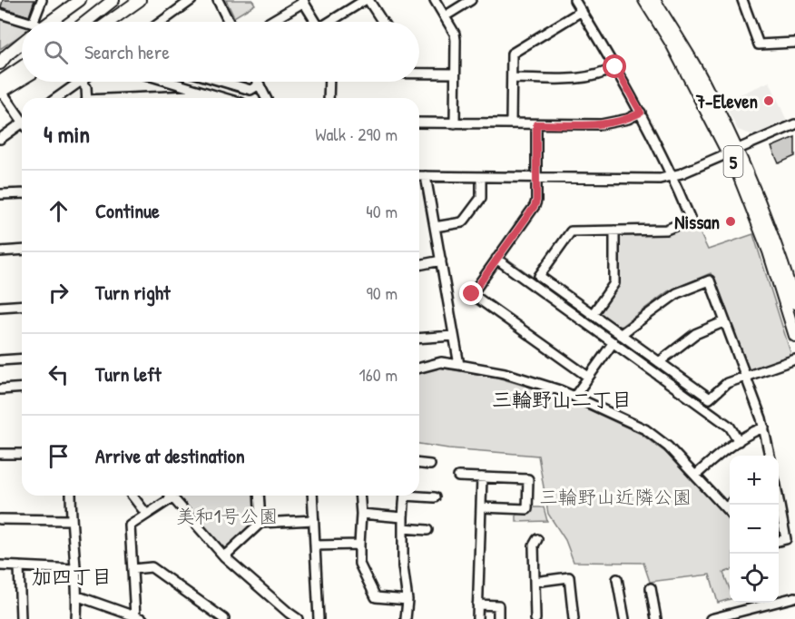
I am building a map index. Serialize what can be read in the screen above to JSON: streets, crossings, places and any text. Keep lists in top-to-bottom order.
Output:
{
  "streets": {
    "main road": ["5"]
  },
  "districts": ["三輪野山二丁目", "加四丁目"],
  "parks": ["三輪野山近隣公園", "美和1号公園"],
  "places": ["7-Eleven", "Nissan"],
  "page": {
    "search": "Search here",
    "heading": ["4 min", "Walk · 290 m"],
    "list": [
      ["Continue", "40 m"],
      ["Turn right", "90 m"],
      ["Turn left", "160 m"],
      "Arrive at destination"
    ],
    "map_buttons": ["+", "−"]
  }
}
